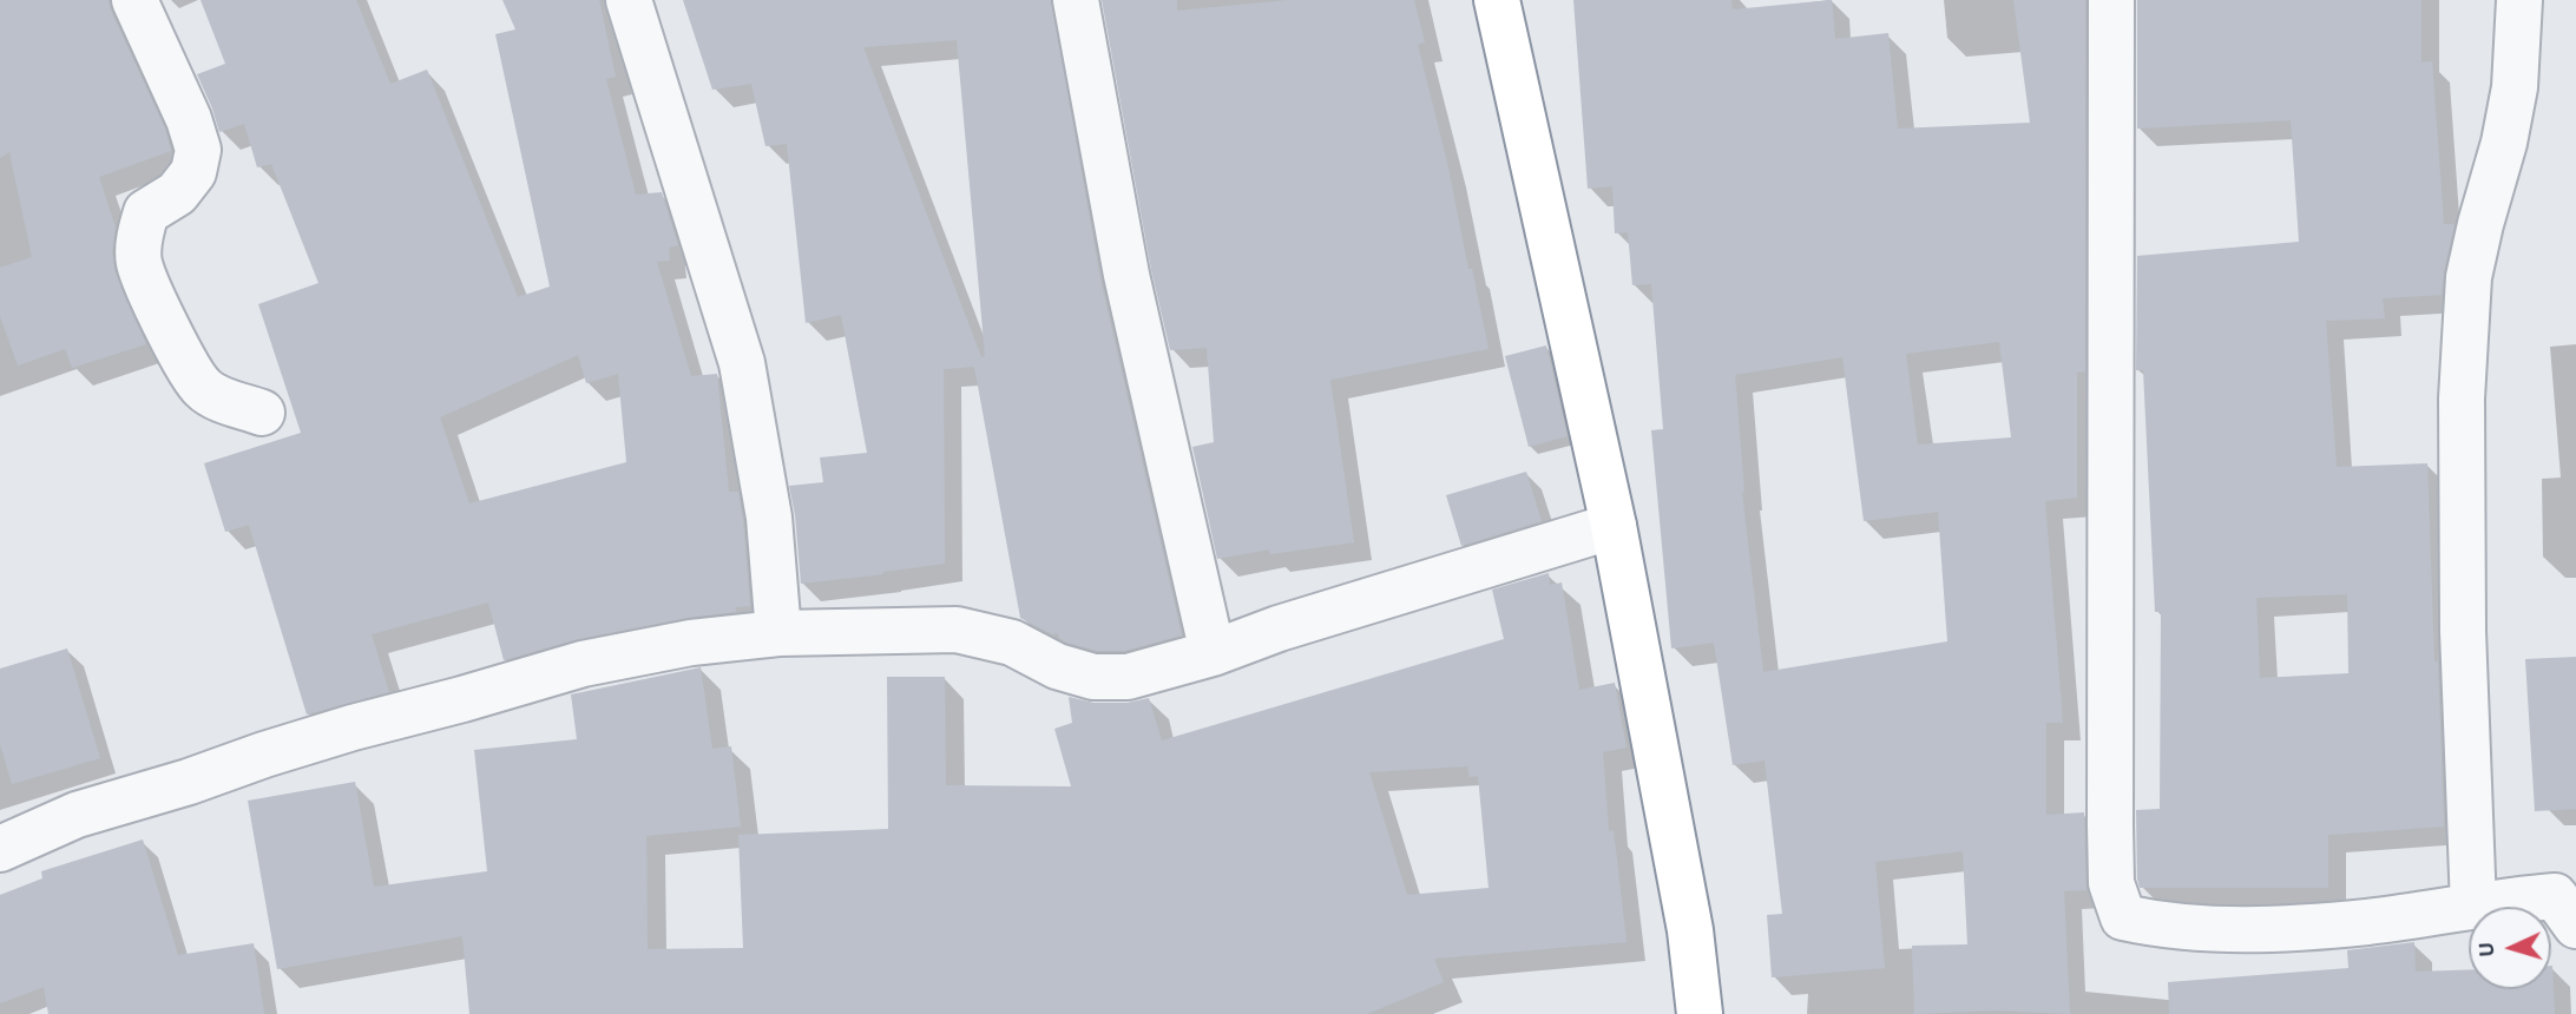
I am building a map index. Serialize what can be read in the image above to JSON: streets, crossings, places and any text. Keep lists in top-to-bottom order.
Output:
{
  "north": "left"
}
